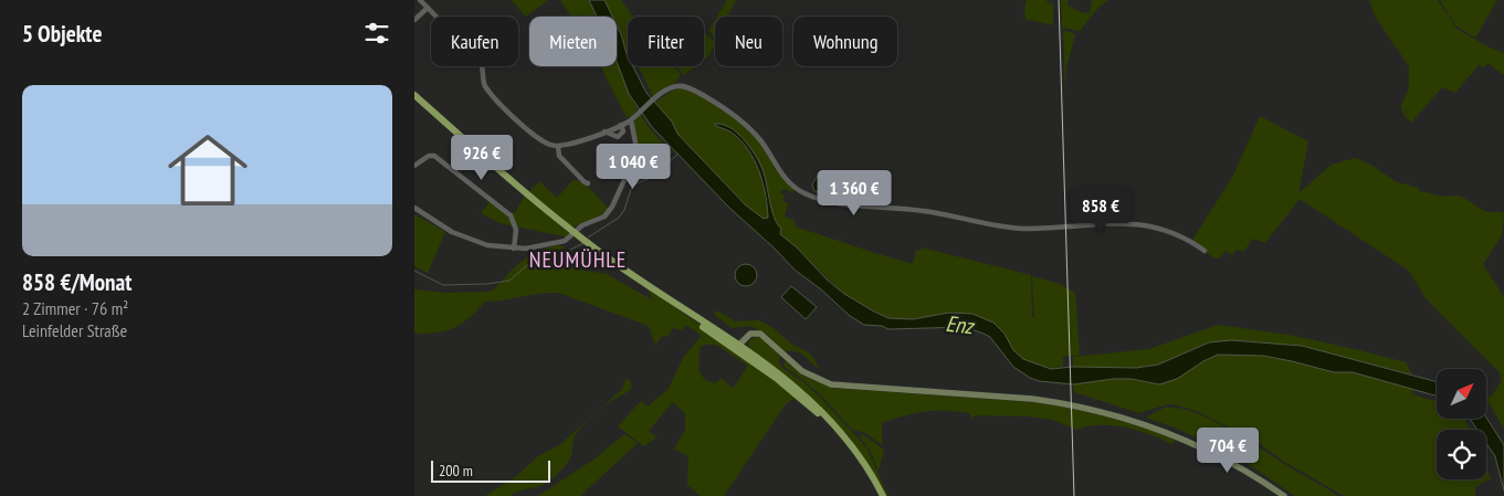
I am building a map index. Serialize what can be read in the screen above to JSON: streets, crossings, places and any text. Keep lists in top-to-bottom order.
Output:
{
  "districts": ["NEUMÜHLE"],
  "water": ["Enz"],
  "scale_bar": "200 m",
  "north": "top right",
  "page": {
    "heading": "5 Objekte",
    "chip": [
      "Kaufen",
      "Mieten",
      "Filter",
      "Neu",
      "Wohnung"
    ],
    "list": [
      {
        "name": "858 €/Monat",
        "note": "2 Zimmer · 76 m² · Leinfelder Straße"
      }
    ],
    "price": [
      "926 €",
      "1 040 €",
      "1 360 €",
      "858 €",
      "704 €"
    ],
    "scale": "200 m"
  }
}
